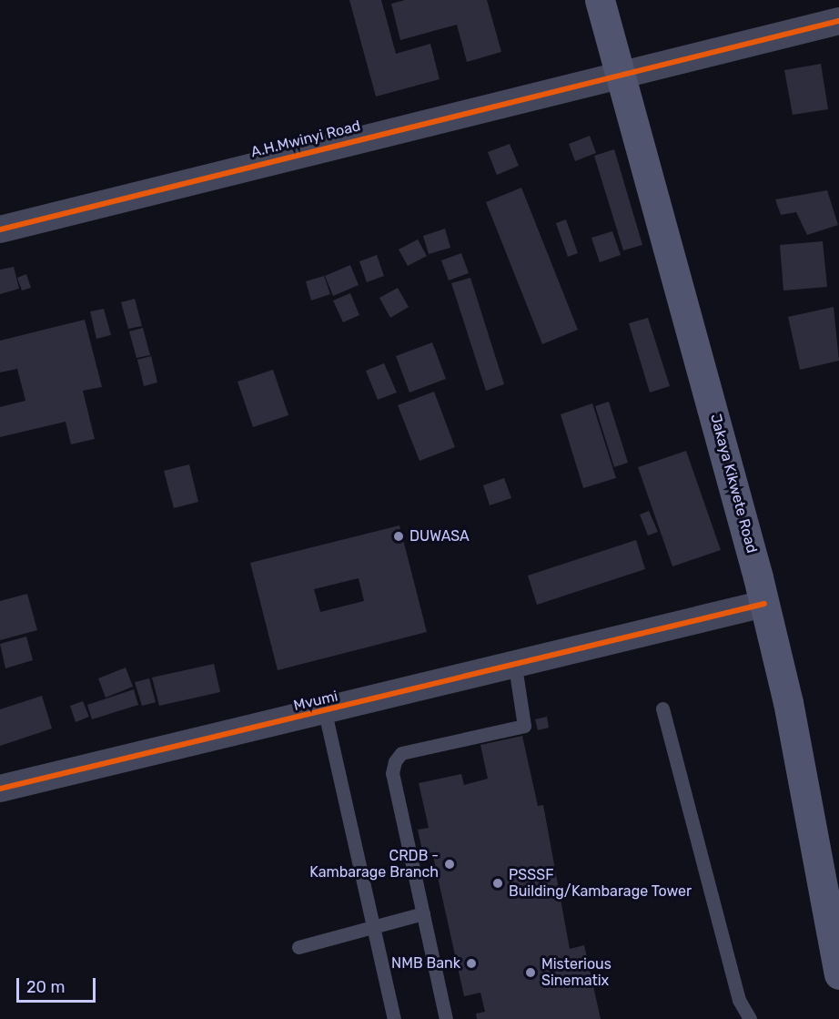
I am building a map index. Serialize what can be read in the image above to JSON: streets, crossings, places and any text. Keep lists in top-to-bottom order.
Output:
{
  "streets": {
    "main road": ["Jakaya Kikwete Road"],
    "street": ["A.H.Mwinyi Road", "Mvumi"]
  },
  "crossings": [
    ["A.H.Mwinyi Road", "Jakaya Kikwete Road"],
    ["Jakaya Kikwete Road", "Mvumi"]
  ],
  "places": [
    "DUWASA",
    "CRDB - Kambarage Branch",
    "PSSSF Building/Kambarage Tower",
    "NMB Bank",
    "Misterious Sinematix"
  ],
  "scale_bar": "20 m"
}
